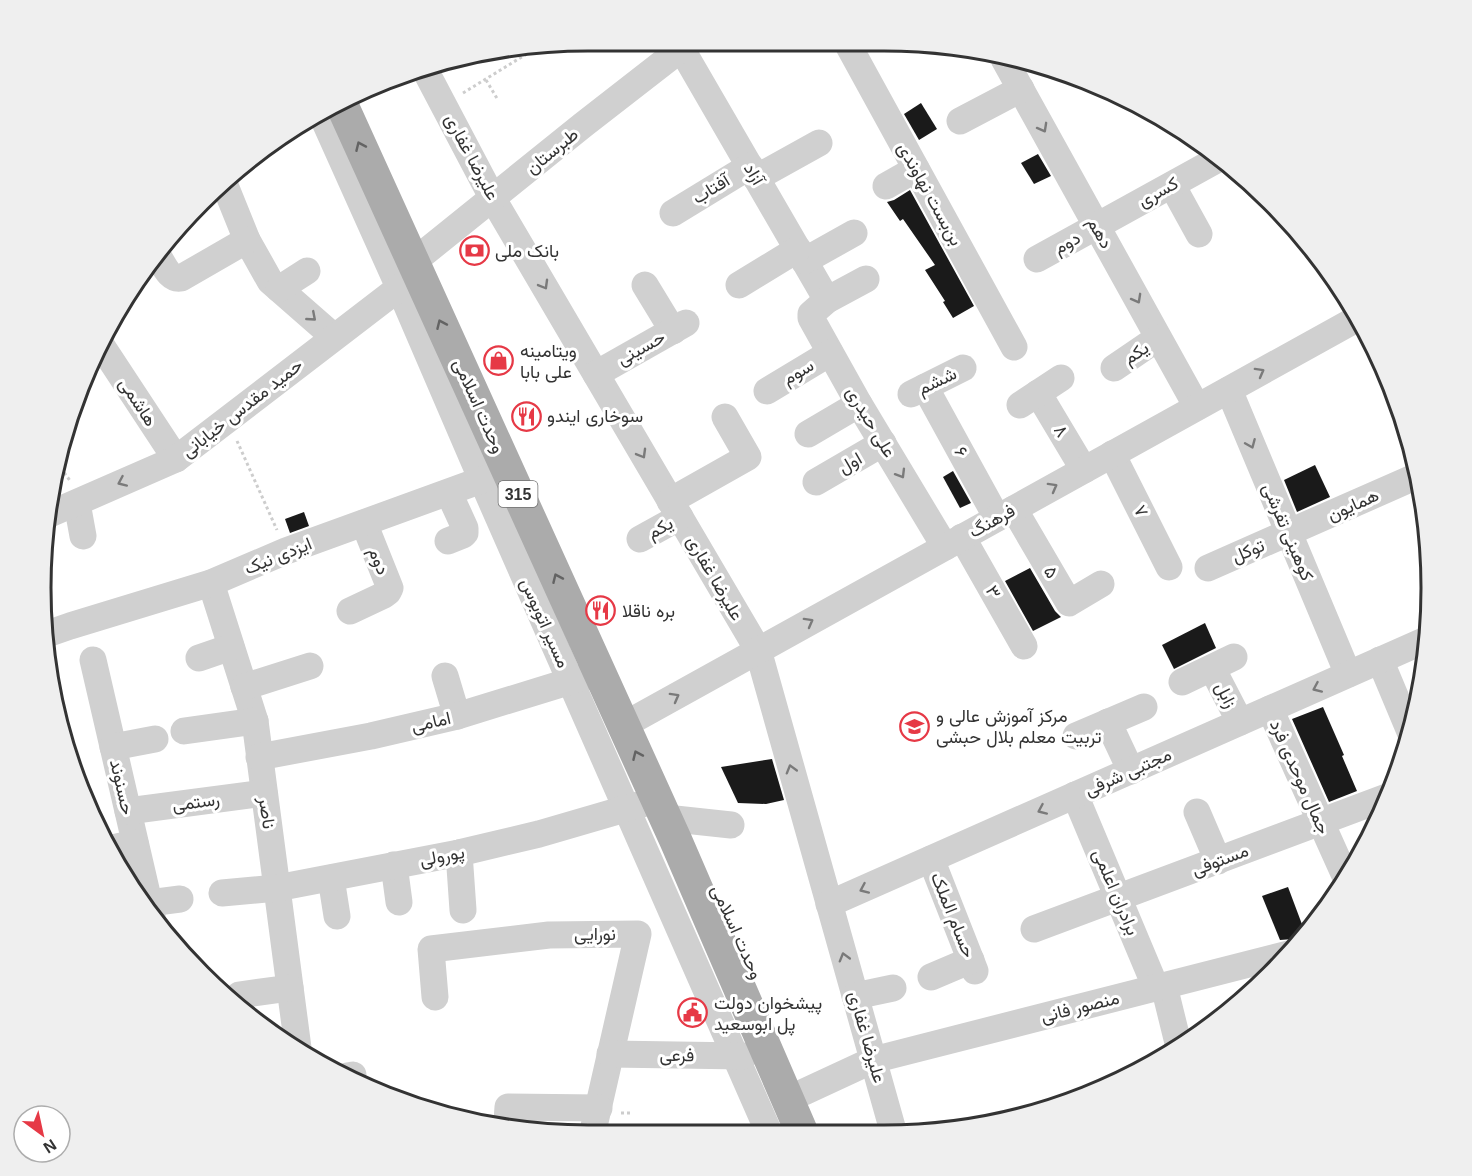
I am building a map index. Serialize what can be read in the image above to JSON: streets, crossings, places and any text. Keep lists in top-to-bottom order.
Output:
{
  "streets": {
    "main road": ["وحدت اسلامی", "315"],
    "street": [
      "طبرستان",
      "علیرضا غفاری",
      "آزاد",
      "آفتاب",
      "کسری",
      "بن‌بست نهاوندی",
      "دهم",
      "دوم",
      "حسینی",
      "یکم",
      "سوم",
      "ششم",
      "هاشمی",
      "حمید مقدس خیابانی",
      "علی حیدری",
      "۸",
      "۶",
      "اول",
      "همایون",
      "۷",
      "فرهنگ",
      "کوهینی تفرشی",
      "توکل",
      "ایزدی نیک",
      "۵",
      "۳",
      "مسیر اتوبوس",
      "زابل",
      "امامی",
      "مجتبی شرفی",
      "جمال موحدی فرد",
      "حسنوند",
      "رستمی",
      "ناصر",
      "پورولی",
      "مستوفی",
      "برادران اعلمی",
      "حسام الملک",
      "نورایی",
      "منصور فانی",
      "فرعی"
    ]
  },
  "crossings": [
    ["طبرستان", "علیرضا غفاری"],
    ["طبرستان", "وحدت اسلامی"],
    ["طبرستان", "حمید مقدس خیابانی"],
    ["علیرضا غفاری", "حسینی"],
    ["علیرضا غفاری", "یکم"],
    ["علیرضا غفاری", "فرهنگ"],
    ["علیرضا غفاری", "مجتبی شرفی"],
    ["علیرضا غفاری", "منصور فانی"],
    ["آزاد", "آفتاب"],
    ["آزاد", "علی حیدری"],
    ["کسری", "دهم"],
    ["کسری", "دوم"],
    ["دهم", "دوم"],
    ["دهم", "یکم"],
    ["دهم", "فرهنگ"],
    ["دوم", "ایزدی نیک"],
    ["سوم", "علی حیدری"],
    ["ششم", "۶"],
    ["هاشمی", "حمید مقدس خیابانی"],
    ["وحدت اسلامی", "حمید مقدس خیابانی"],
    ["وحدت اسلامی", "فرهنگ"],
    ["وحدت اسلامی", "ایزدی نیک"],
    ["وحدت اسلامی", "مسیر اتوبوس"],
    ["وحدت اسلامی", "امامی"],
    ["وحدت اسلامی", "پورولی"],
    ["وحدت اسلامی", "منصور فانی"],
    ["علی حیدری", "اول"],
    ["علی حیدری", "فرهنگ"],
    ["علی حیدری", "۳"],
    ["۸", "فرهنگ"],
    ["۶", "فرهنگ"],
    ["۶", "۵"],
    ["همایون", "کوهینی تفرشی"],
    ["همایون", "توکل"],
    ["۷", "فرهنگ"],
    ["فرهنگ", "کوهینی تفرشی"],
    ["فرهنگ", "۵"],
    ["فرهنگ", "۳"],
    ["کوهینی تفرشی", "توکل"],
    ["کوهینی تفرشی", "مجتبی شرفی"],
    ["ایزدی نیک", "ناصر"],
    ["مسیر اتوبوس", "امامی"],
    ["مسیر اتوبوس", "پورولی"],
    ["مسیر اتوبوس", "فرعی"],
    ["زابل", "مجتبی شرفی"],
    ["امامی", "ناصر"],
    ["مجتبی شرفی", "جمال موحدی فرد"],
    ["مجتبی شرفی", "برادران اعلمی"],
    ["مجتبی شرفی", "حسام الملک"],
    ["جمال موحدی فرد", "مستوفی"],
    ["حسنوند", "رستمی"],
    ["رستمی", "ناصر"],
    ["ناصر", "پورولی"],
    ["مستوفی", "برادران اعلمی"],
    ["برادران اعلمی", "منصور فانی"],
    ["نورایی", "فرعی"]
  ],
  "one_way": [
    "دهم",
    "علی حیدری",
    "فرهنگ",
    "کوهینی تفرشی",
    "مجتبی شرفی"
  ],
  "places": {
    "bank": ["بانک ملی"],
    "shop": ["ویتامینه علی بابا"],
    "restaurant": ["سوخاری ایندو", "بره ناقلا"],
    "school or university": ["مرکز آموزش عالی و تربیت معلم بلال حبشی"],
    "public building": ["پیشخوان دولت پل ابوسعید"]
  },
  "north": "bottom right"
}
